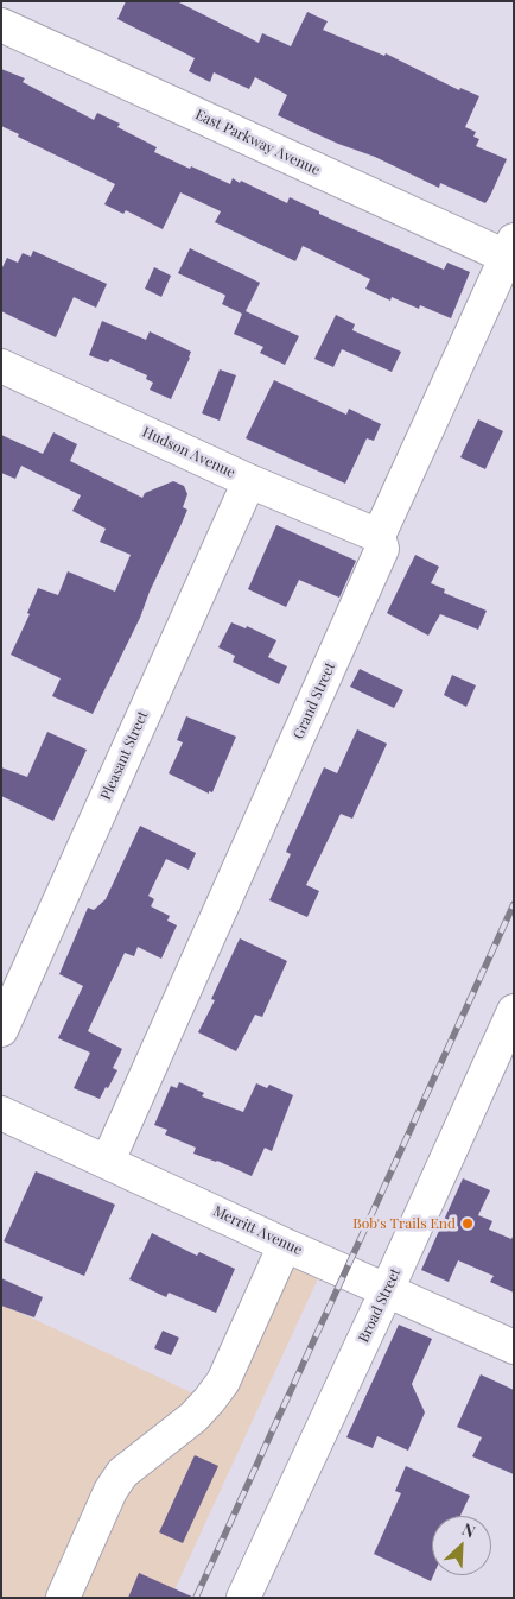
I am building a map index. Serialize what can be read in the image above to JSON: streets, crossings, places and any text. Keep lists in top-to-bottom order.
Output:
{
  "streets": {
    "street": [
      "East Parkway Avenue",
      "Hudson Avenue",
      "Grand Street",
      "Pleasant Street",
      "Merritt Avenue",
      "Broad Street"
    ]
  },
  "crossings": [
    ["East Parkway Avenue", "Grand Street"],
    ["Hudson Avenue", "Grand Street"],
    ["Hudson Avenue", "Pleasant Street"],
    ["Grand Street", "Merritt Avenue"],
    ["Merritt Avenue", "Broad Street"]
  ],
  "places": ["Bob's Trails End"],
  "north": "top right"
}
